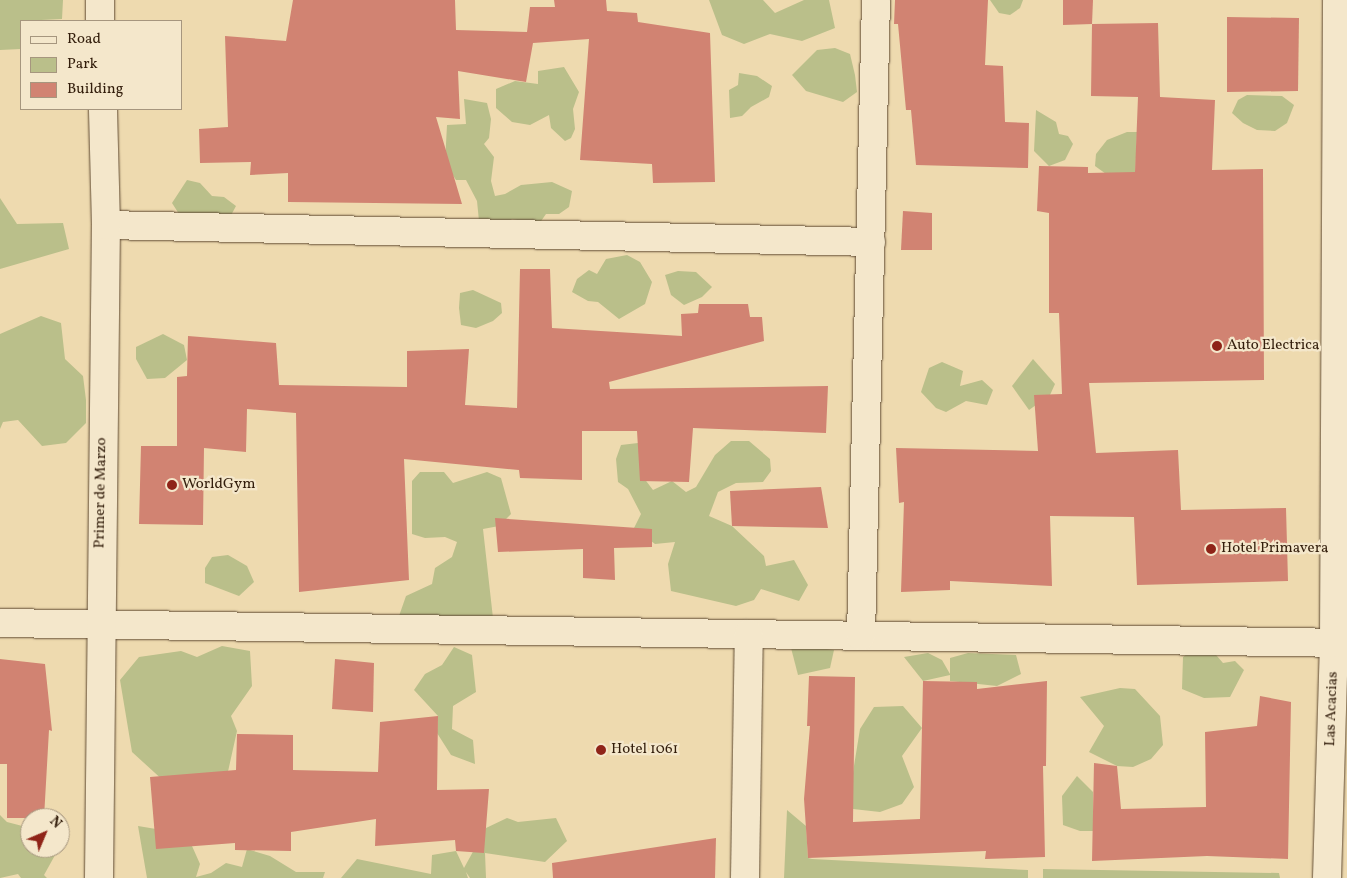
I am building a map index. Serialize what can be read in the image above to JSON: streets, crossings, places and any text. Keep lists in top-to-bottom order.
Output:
{
  "streets": {
    "street": ["Primer de Marzo", "Las Acacias"]
  },
  "places": [
    "Auto Electrica",
    "WorldGym",
    "Hotel Primavera",
    "Hotel 1061"
  ],
  "legend": ["Road", "Park", "Building"],
  "north": "top right"
}
